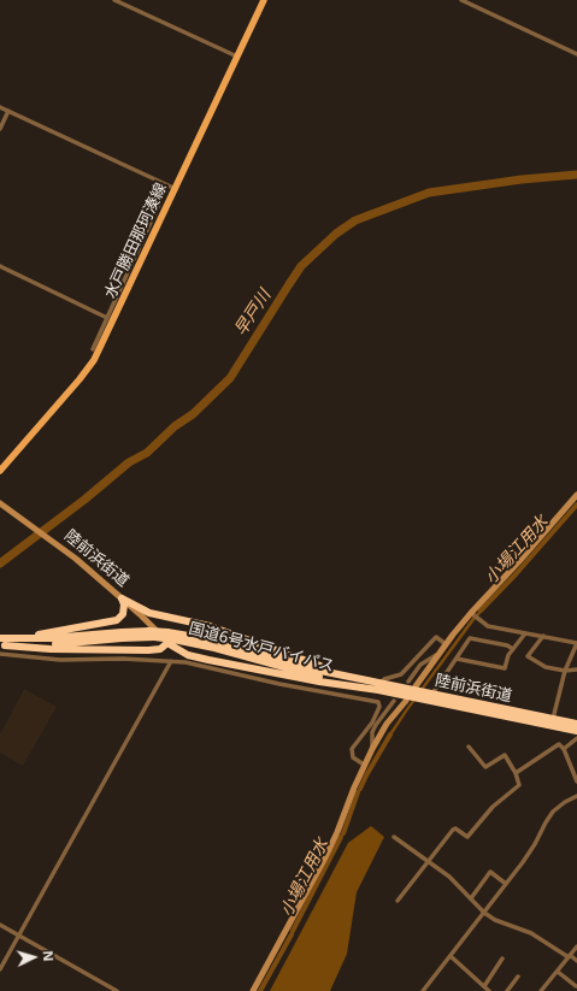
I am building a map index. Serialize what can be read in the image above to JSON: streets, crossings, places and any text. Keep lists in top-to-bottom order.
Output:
{
  "streets": {
    "highway": ["陸前浜街道", "国道6号水戸バイパス"],
    "main road": ["水戸勝田那珂湊線"]
  },
  "crossings": [
    ["陸前浜街道", "国道6号水戸バイパス"]
  ],
  "water": ["早戸川", "小場江用水"],
  "north": "right"
}
